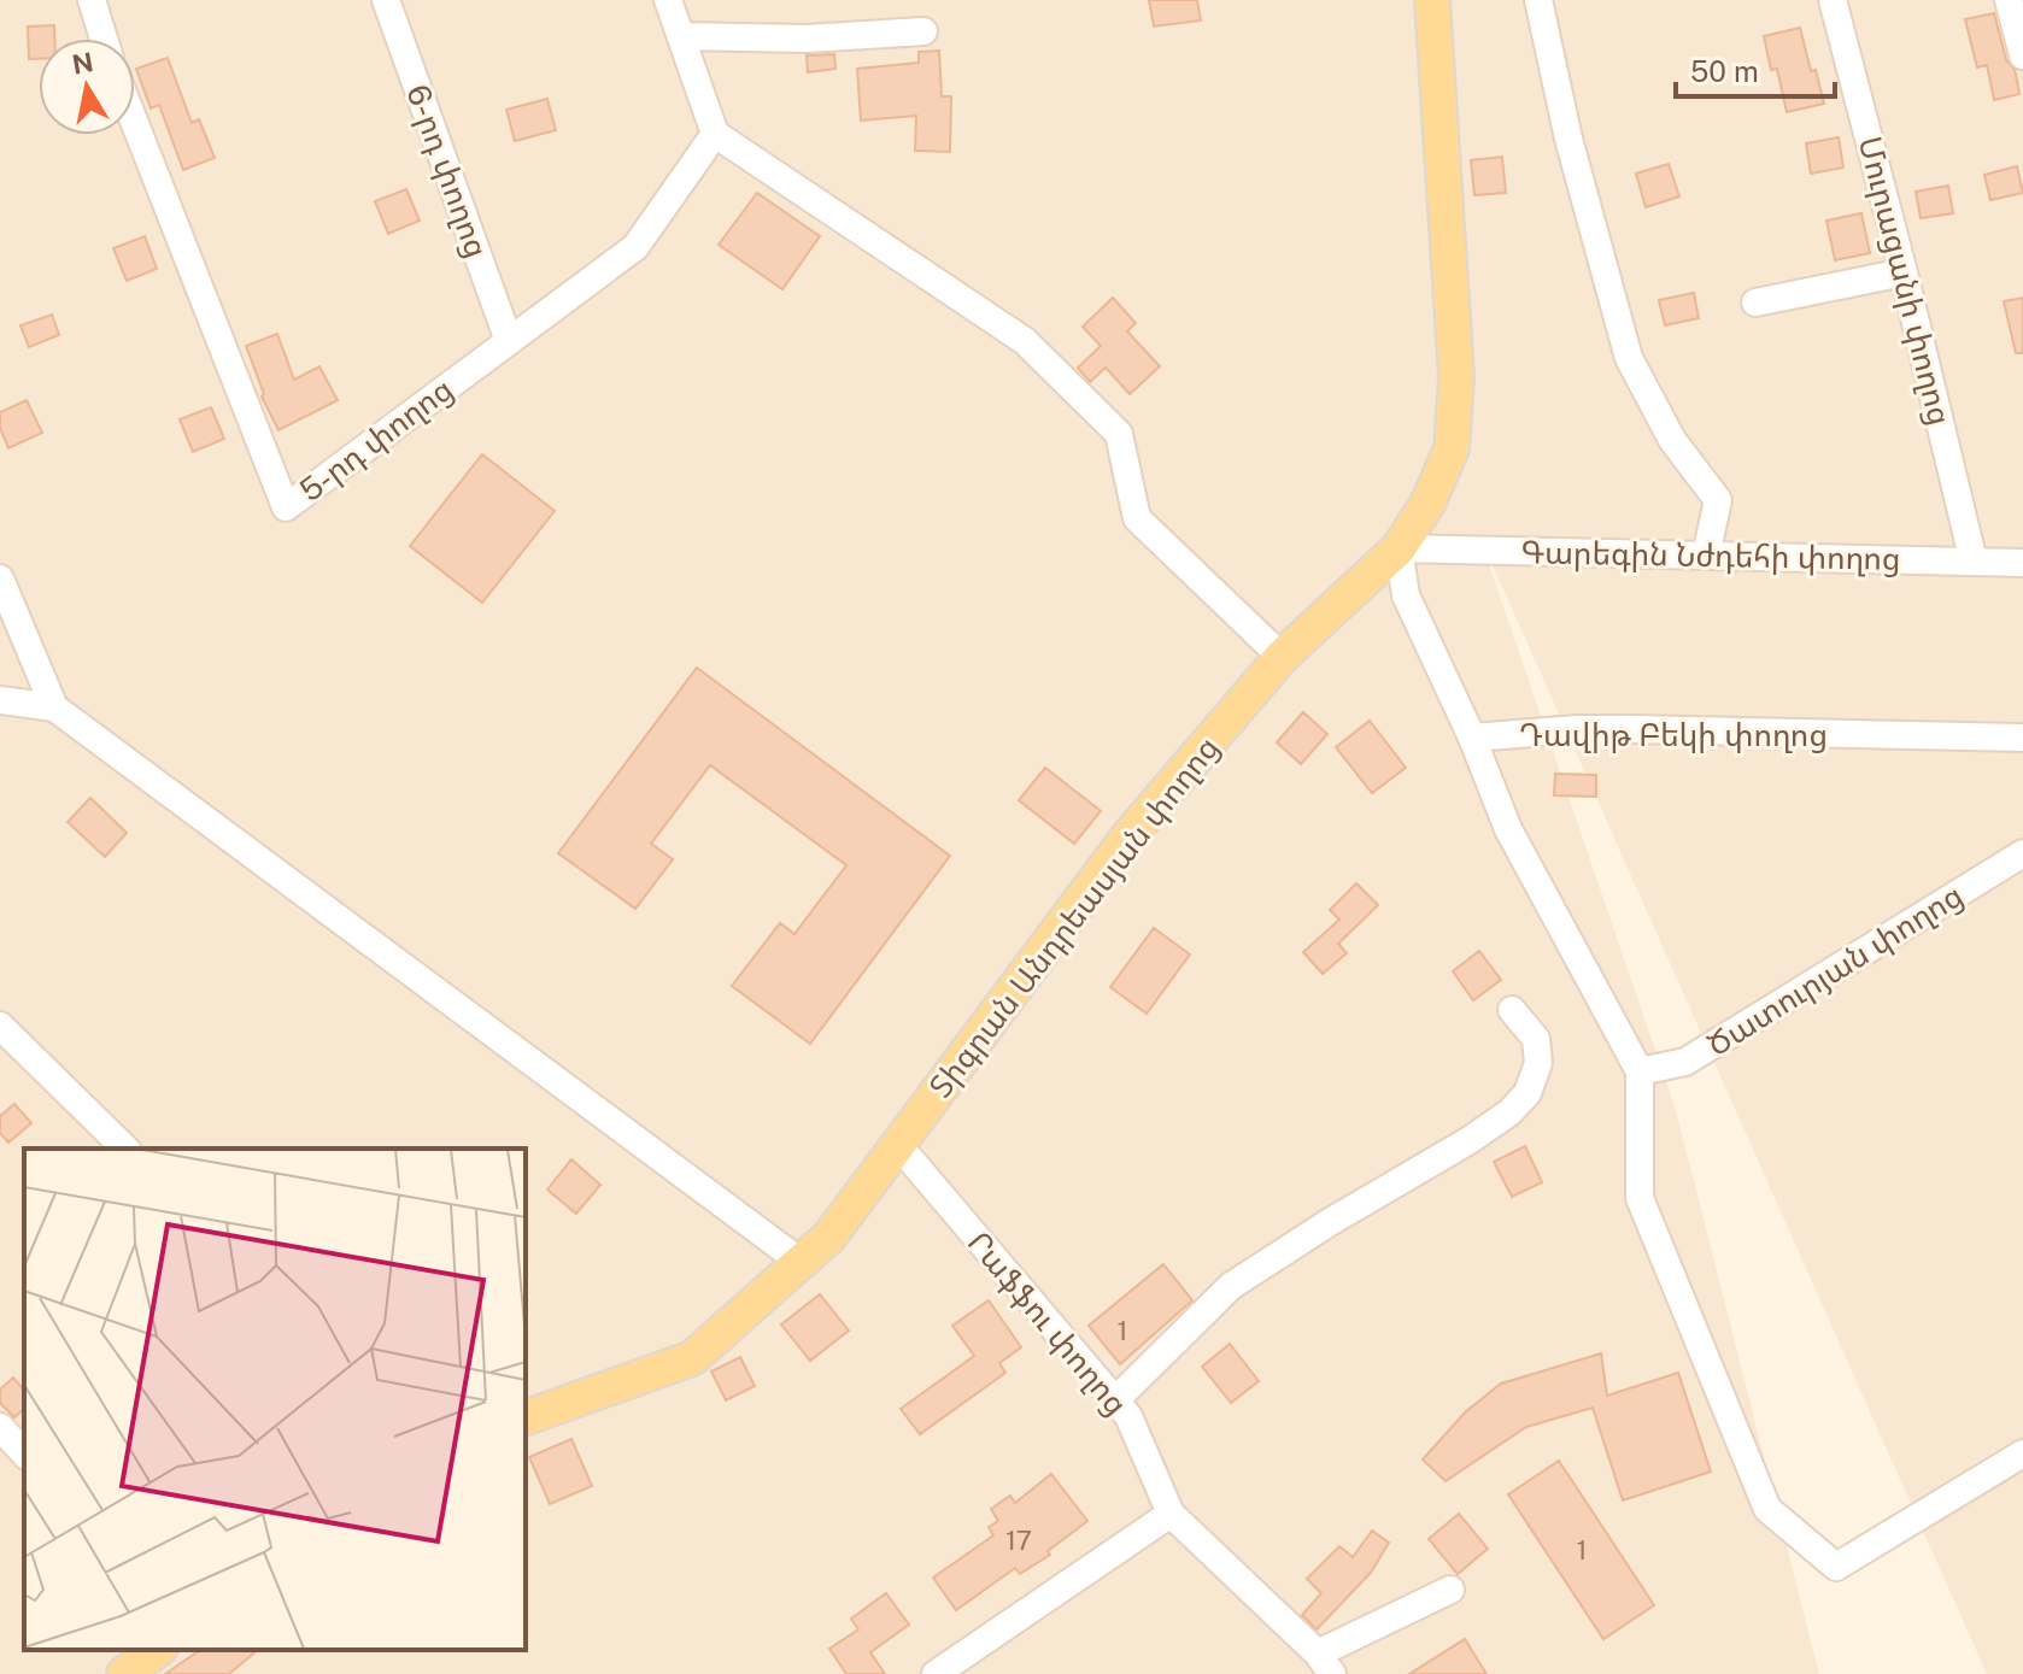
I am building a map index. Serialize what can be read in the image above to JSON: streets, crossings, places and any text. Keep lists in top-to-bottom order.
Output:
{
  "streets": {
    "main road": ["Տիգրան Անդրեասյան փողոց"],
    "street": [
      "6-րդ փողոց",
      "Մուրացանի փողոց",
      "5-րդ փողոց",
      "Գարեգին Նժդեհի փողոց",
      "Դավիթ Բեկի փողոց",
      "Ծատուրյան փողոց",
      "Րաֆֆու փողոց"
    ]
  },
  "crossings": [
    ["6-րդ փողոց", "5-րդ փողոց"],
    ["Մուրացանի փողոց", "Գարեգին Նժդեհի փողոց"],
    ["Գարեգին Նժդեհի փողոց", "Տիգրան Անդրեասյան փողոց"],
    ["Տիգրան Անդրեասյան փողոց", "Րաֆֆու փողոց"]
  ],
  "house_numbers": ["1", "17", "1"],
  "scale_bar": "50 m",
  "north": "top"
}
